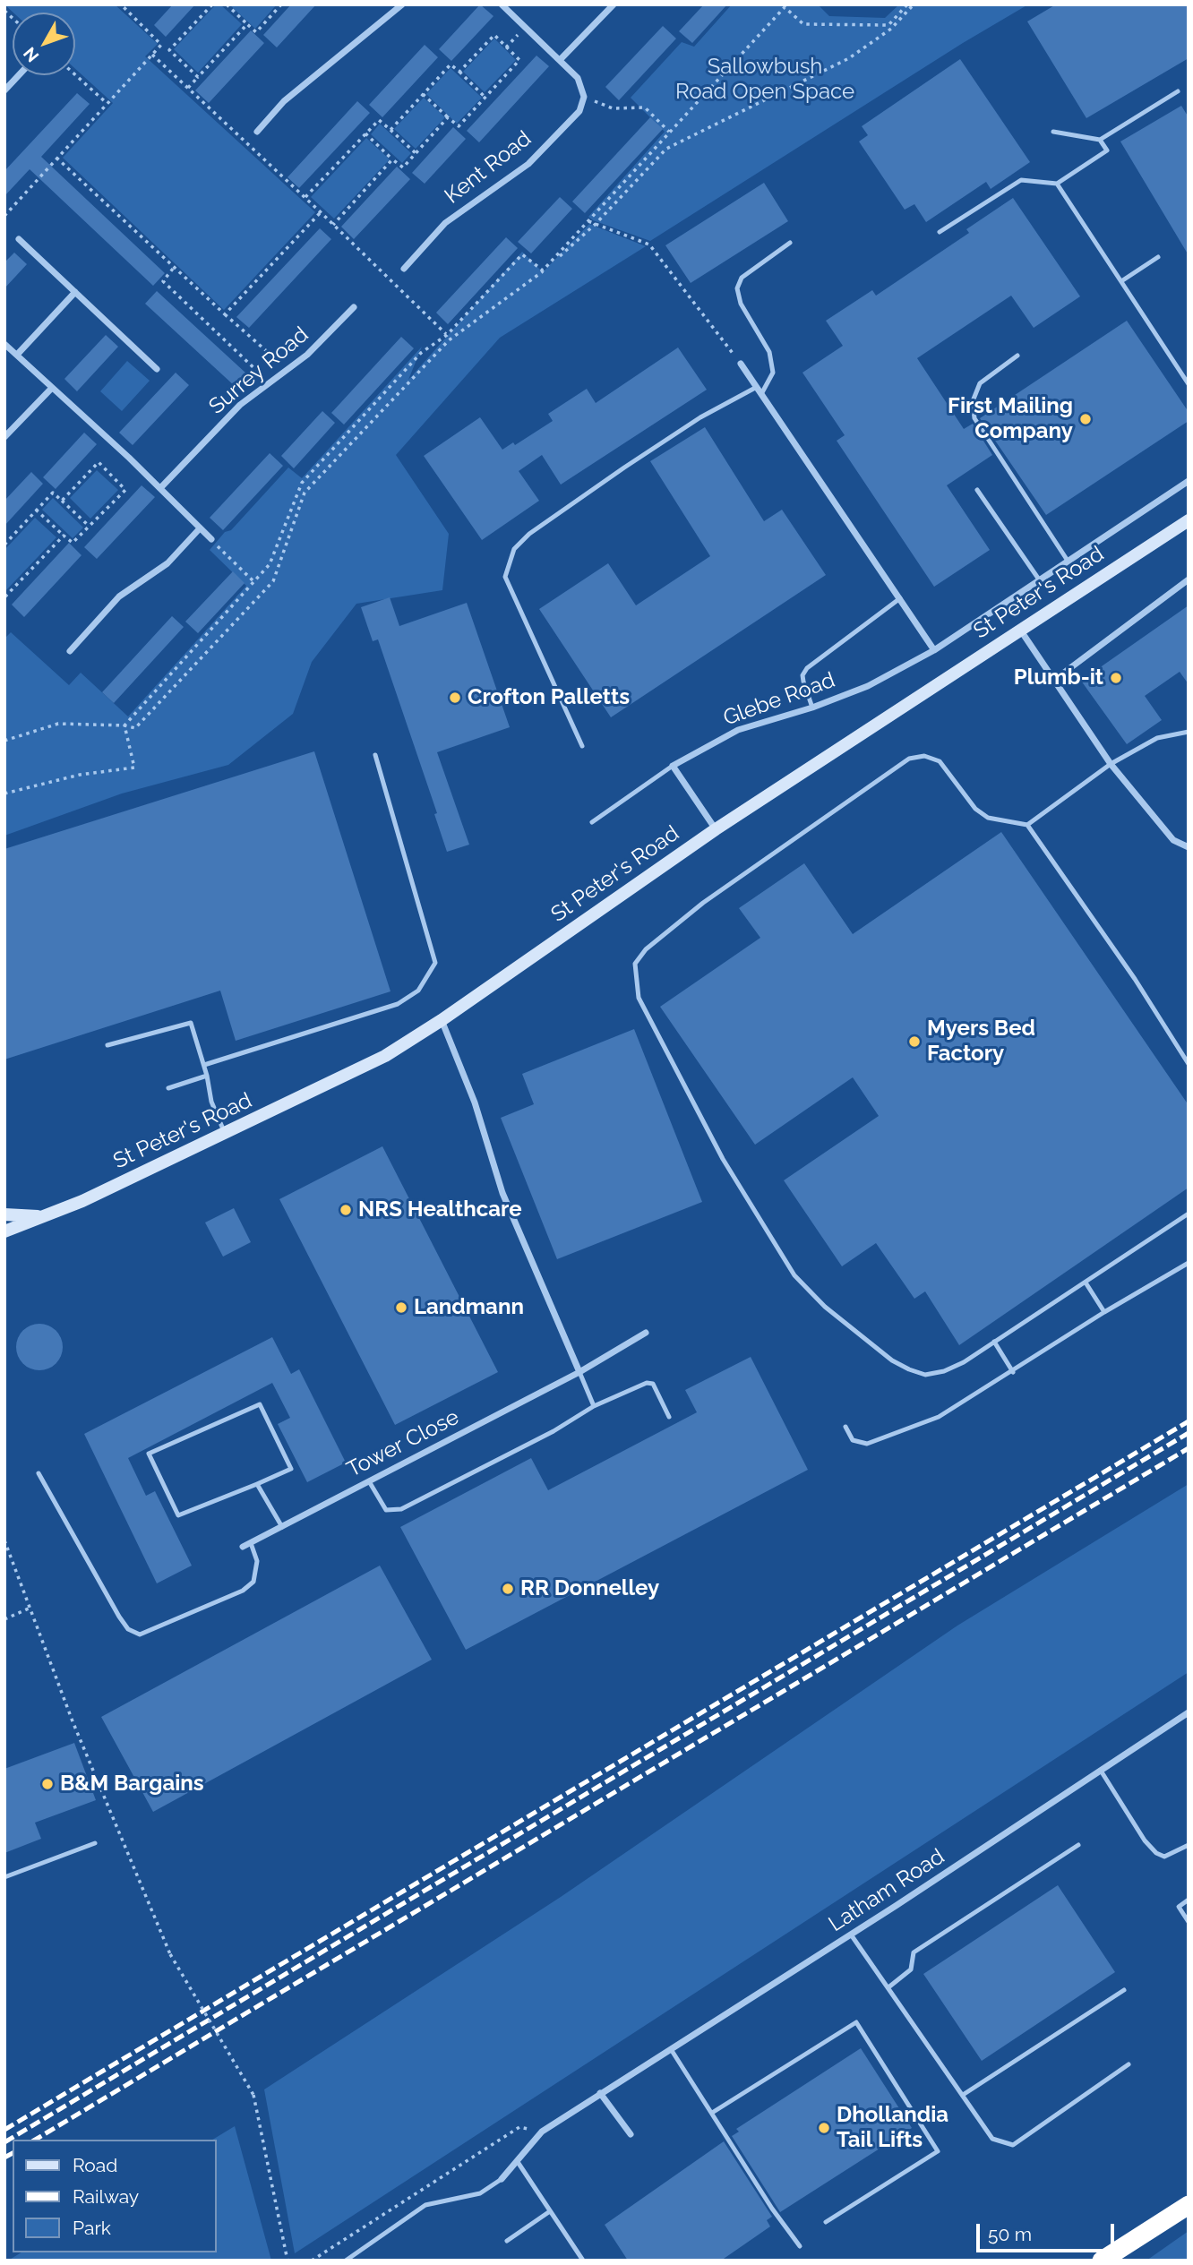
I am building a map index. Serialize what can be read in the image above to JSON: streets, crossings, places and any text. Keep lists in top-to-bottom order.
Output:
{
  "streets": {
    "street": [
      "Kent Road",
      "Surrey Road",
      "St Peter's Road",
      "Glebe Road",
      "Tower Close",
      "Latham Road"
    ]
  },
  "parks": ["Sallowbush Road Open Space"],
  "places": [
    "First Mailing Company",
    "Plumb-it",
    "Crofton Palletts",
    "Myers Bed Factory",
    "NRS Healthcare",
    "Landmann",
    "RR Donnelley",
    "B&M Bargains",
    "Dhollandia Tail Lifts"
  ],
  "legend": ["Road", "Railway", "Park"],
  "scale_bar": "50 m",
  "north": "bottom left"
}
